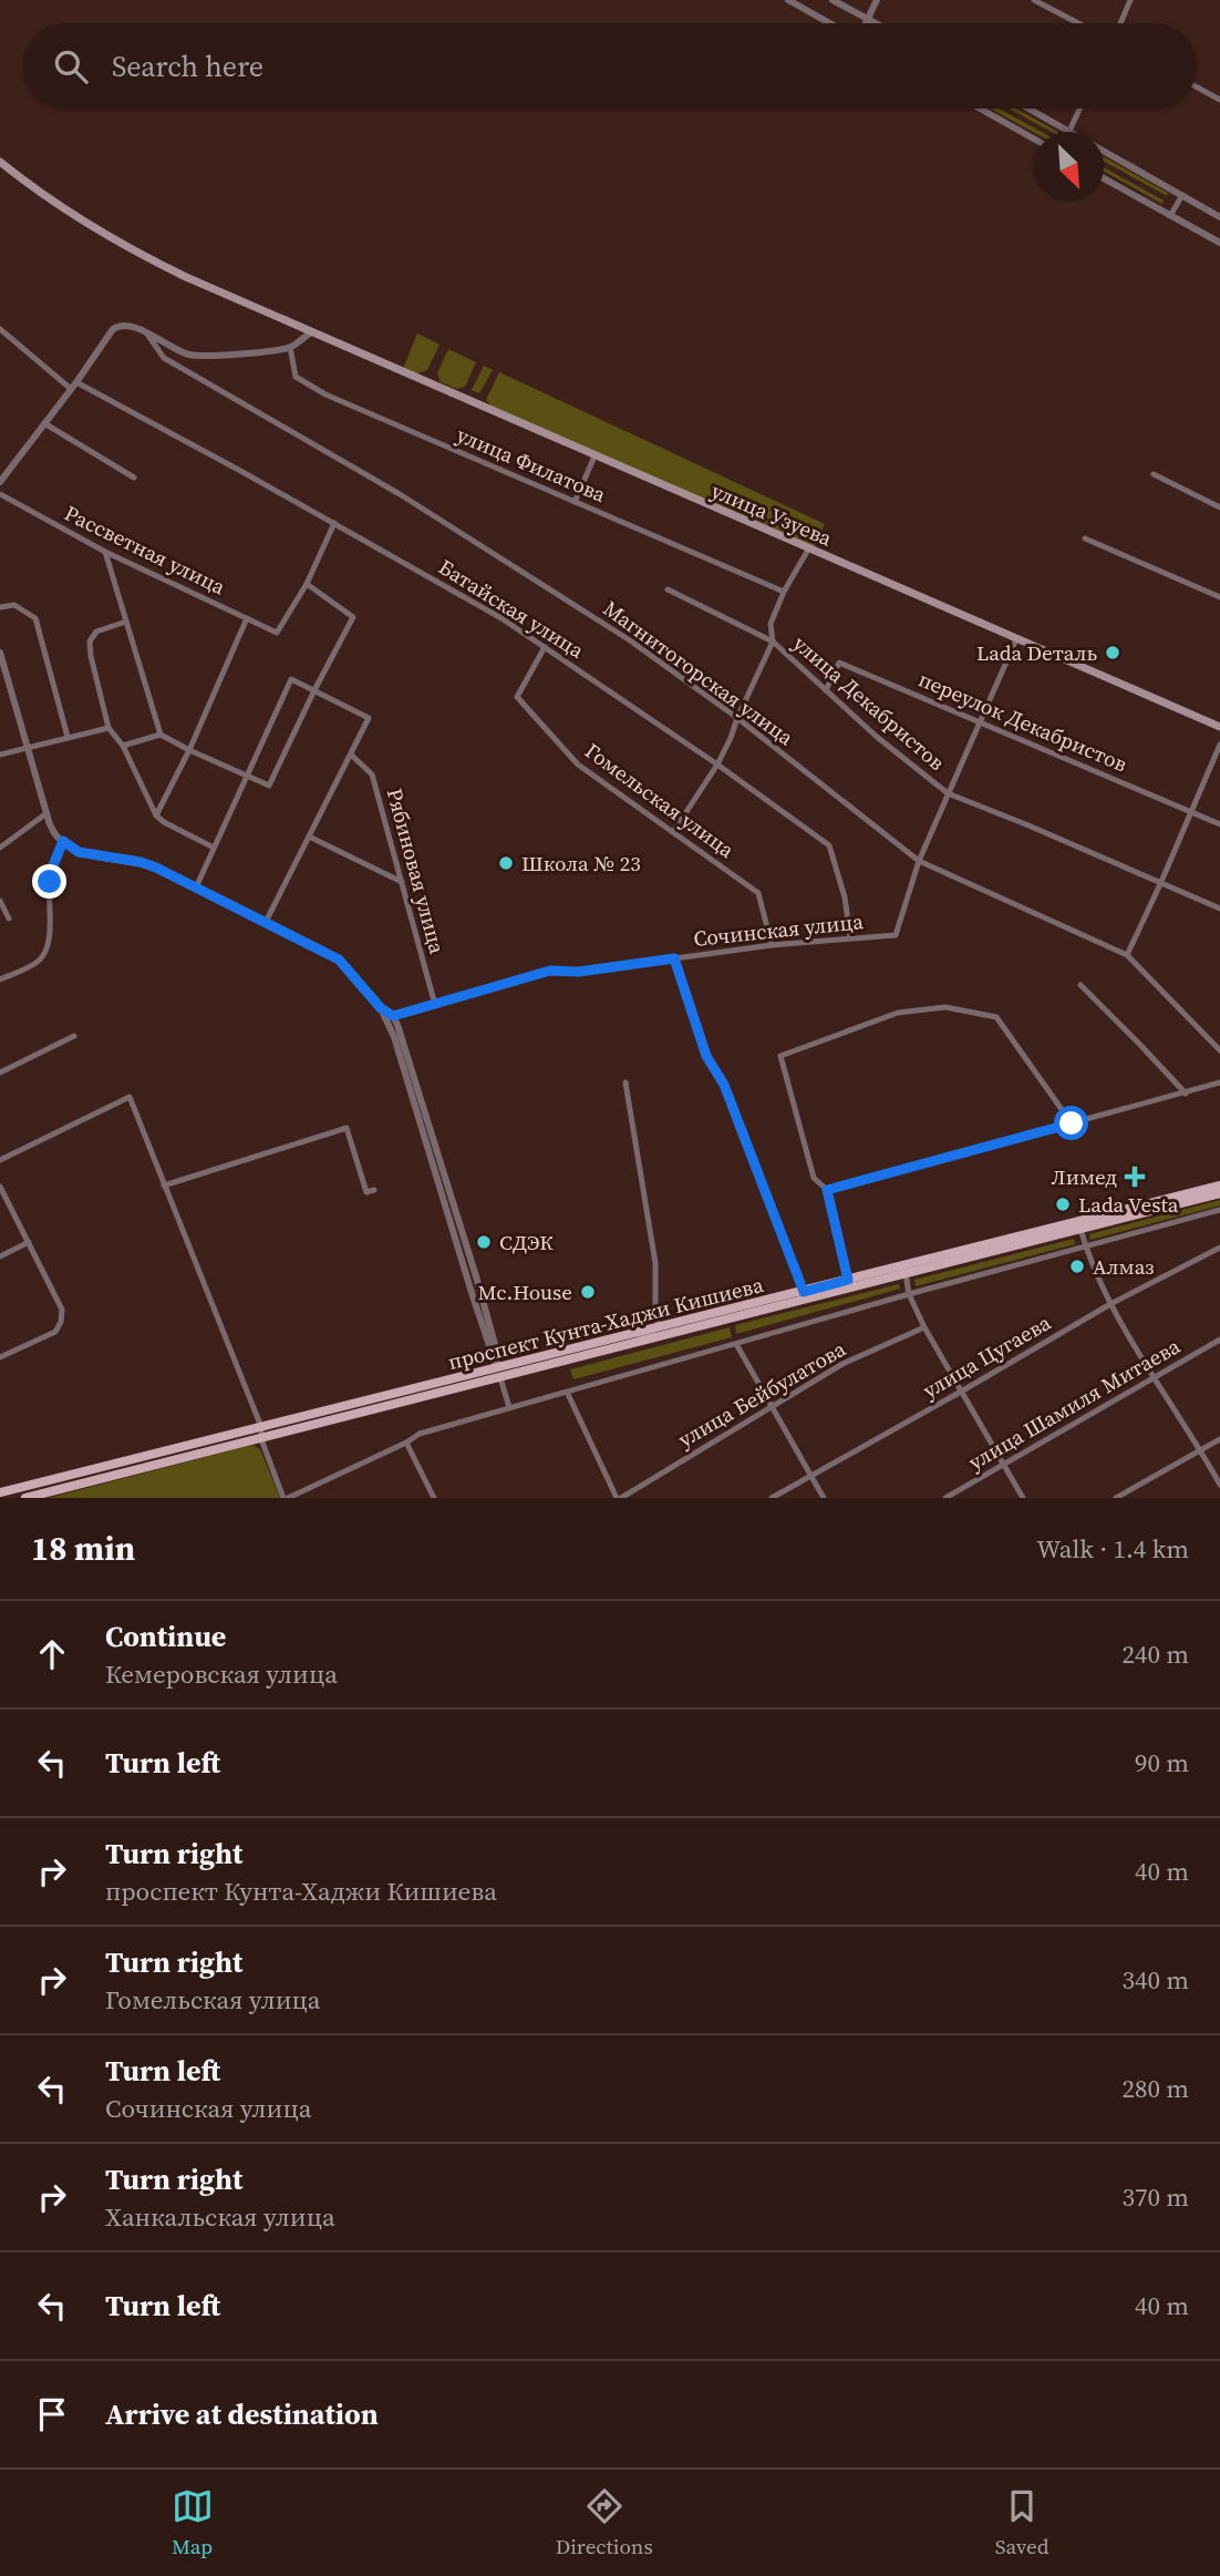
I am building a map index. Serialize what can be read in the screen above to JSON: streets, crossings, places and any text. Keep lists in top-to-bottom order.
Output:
{
  "streets": {
    "main road": ["улица Узуева", "проспект Кунта-Хаджи Кишиева"],
    "street": [
      "улица Филатова",
      "Рассветная улица",
      "Батайская улица",
      "Магнитогорская улица",
      "улица Декабристов",
      "переулок Декабристов",
      "Гомельская улица",
      "Рябиновая улица",
      "Сочинская улица",
      "улица Цугаева",
      "улица Бейбулатова",
      "улица Шамиля Митаева"
    ]
  },
  "crossings": [
    ["Батайская улица", "Гомельская улица"],
    ["Батайская улица", "Сочинская улица"],
    ["Магнитогорская улица", "Сочинская улица"],
    ["улица Декабристов", "переулок Декабристов"],
    ["Гомельская улица", "Сочинская улица"],
    ["Рябиновая улица", "Сочинская улица"]
  ],
  "places": {
    "other": [
      "Lada Dеталь",
      "Школа № 23",
      "Lada Vesta",
      "СДЭК",
      "Алмаз",
      "Mc.House"
    ],
    "health": ["Лимед"]
  },
  "north": "bottom right",
  "page": {
    "search": "Search here",
    "heading": ["18 min", "Walk · 1.4 km"],
    "list": [
      ["Continue", "Кемеровская улица", "240 m"],
      ["Turn left", "90 m"],
      ["Turn right", "проспект Кунта-Хаджи Кишиева", "40 m"],
      ["Turn right", "Гомельская улица", "340 m"],
      ["Turn left", "Сочинская улица", "280 m"],
      ["Turn right", "Ханкальская улица", "370 m"],
      ["Turn left", "40 m"],
      "Arrive at destination"
    ],
    "nav": ["Map", "Directions", "Saved"]
  }
}
